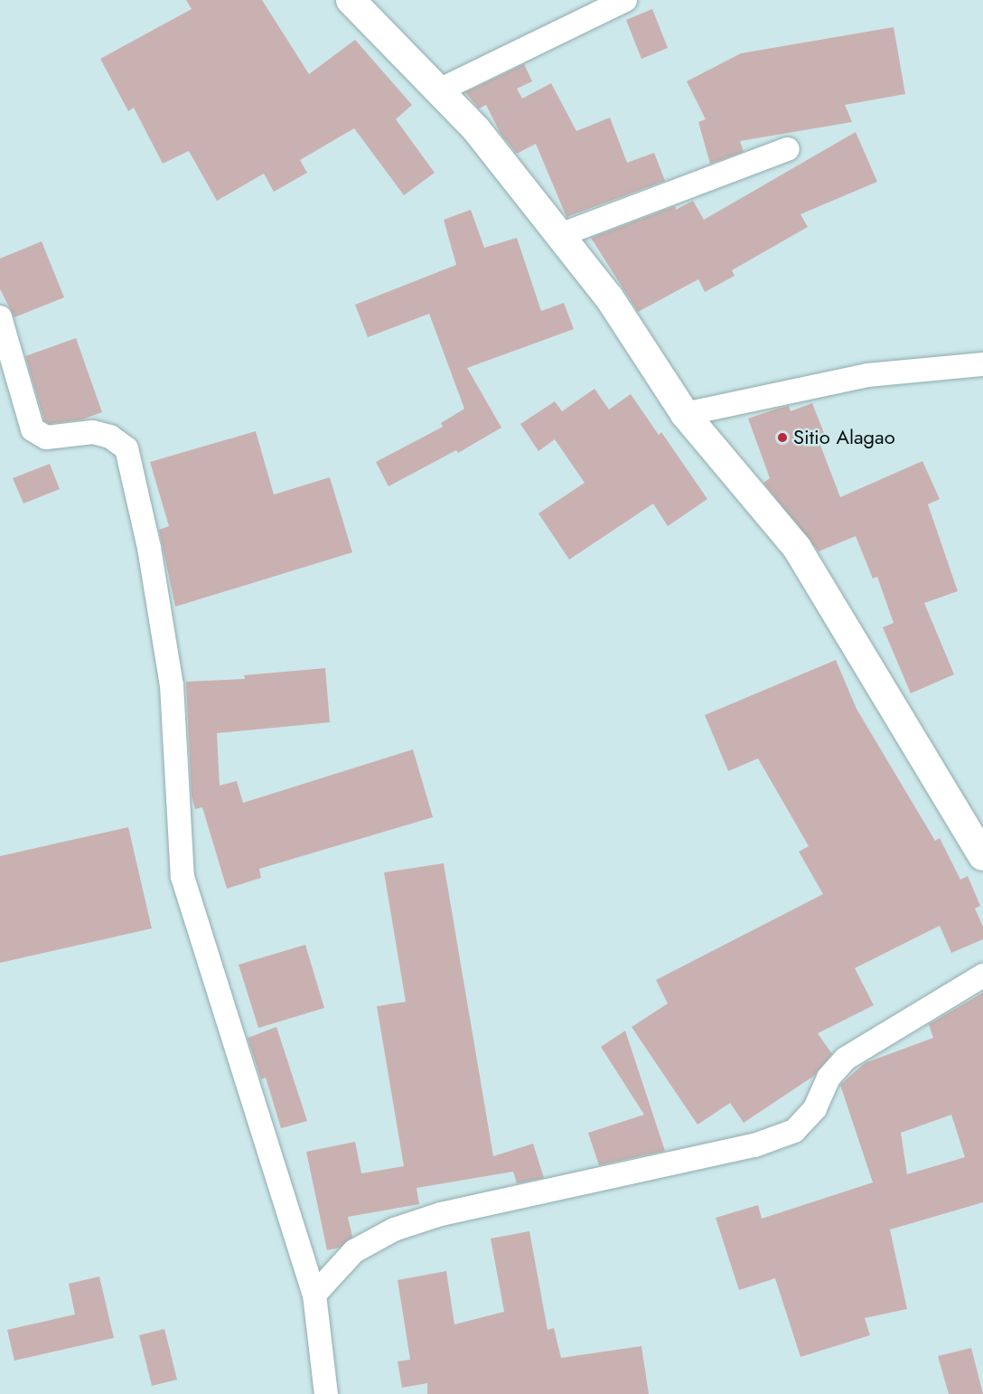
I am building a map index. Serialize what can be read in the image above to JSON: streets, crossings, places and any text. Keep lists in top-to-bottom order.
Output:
{
  "places": ["Sitio Alagao"]
}
